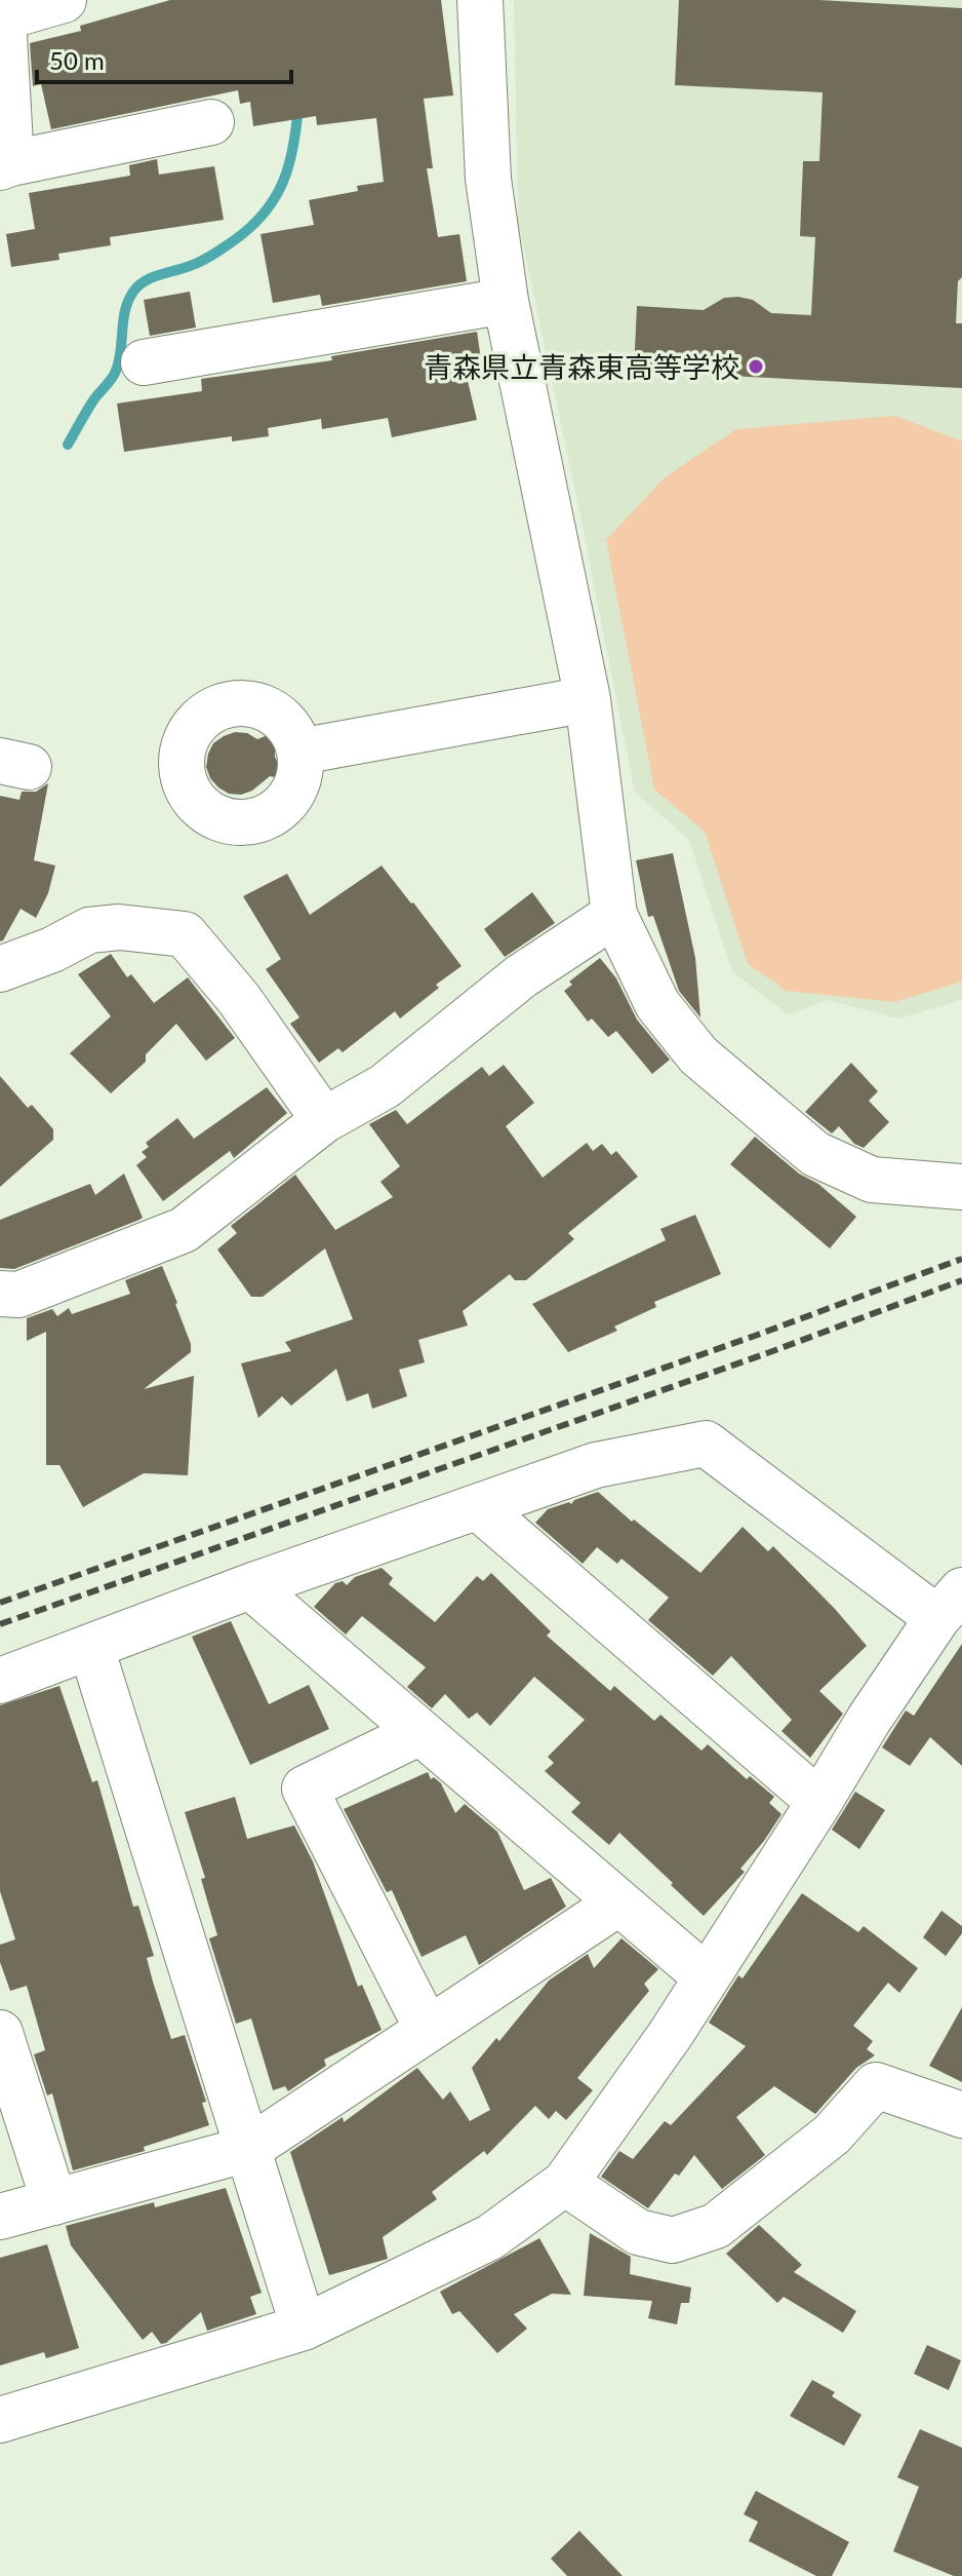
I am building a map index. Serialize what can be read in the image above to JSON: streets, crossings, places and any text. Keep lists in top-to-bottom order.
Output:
{
  "places": ["青森県立青森東高等学校"],
  "scale_bar": "50 m"
}
